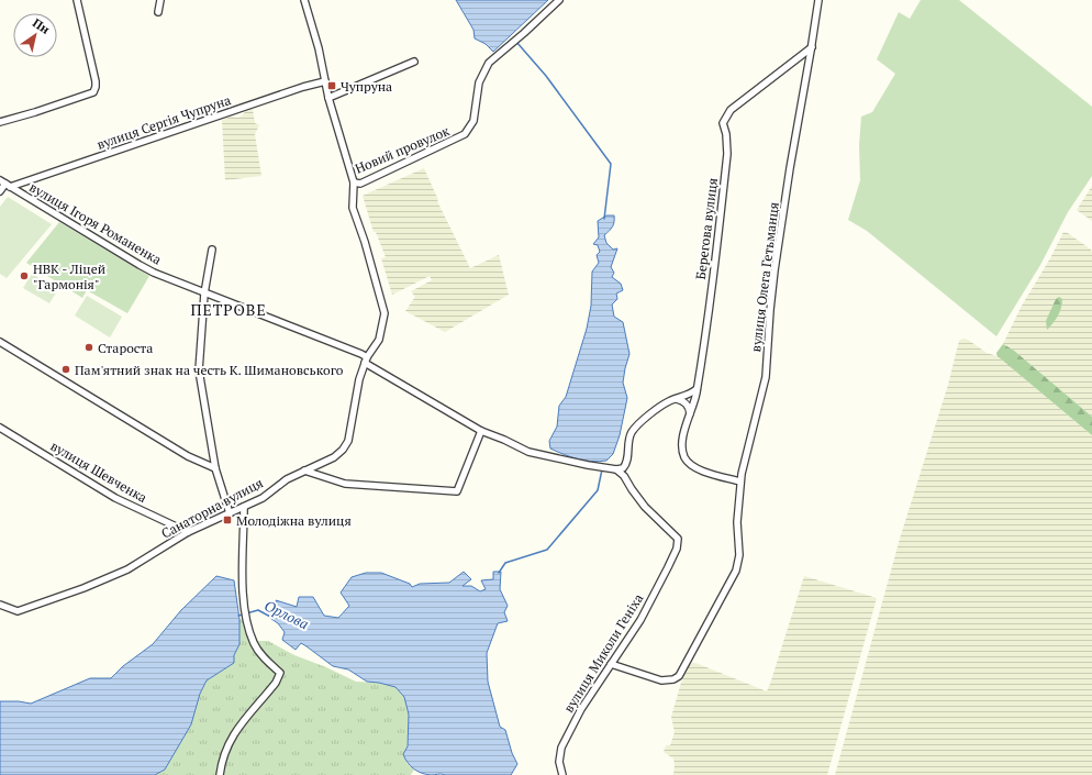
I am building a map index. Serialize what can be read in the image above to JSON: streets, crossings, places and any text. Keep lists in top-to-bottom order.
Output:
{
  "streets": {
    "street": [
      "вулиця Сергія Чупруна",
      "Новий провулок",
      "вулиця Ігоря Романенка",
      "Берегова вулиця",
      "вулиця Олега Гетьманця",
      "вулиця Шевченка",
      "Санаторна вулиця",
      "вулиця Миколи Геніха"
    ]
  },
  "crossings": [
    ["вулиця Сергія Чупруна", "вулиця Ігоря Романенка"],
    ["вулиця Ігоря Романенка", "вулиця Миколи Геніха"],
    ["Берегова вулиця", "вулиця Олега Гетьманця"],
    ["вулиця Олега Гетьманця", "вулиця Миколи Геніха"],
    ["вулиця Шевченка", "Санаторна вулиця"]
  ],
  "districts": ["ПЕТРОВЕ"],
  "water": ["Орлова"],
  "places": {
    "transit": ["Чупруна", "Молодіжна вулиця"],
    "other": ["НВК - Ліцей \"Гармонія\"", "Староста", "Пам'ятний знак на честь К. Шимановського"]
  },
  "north": "top right"
}
